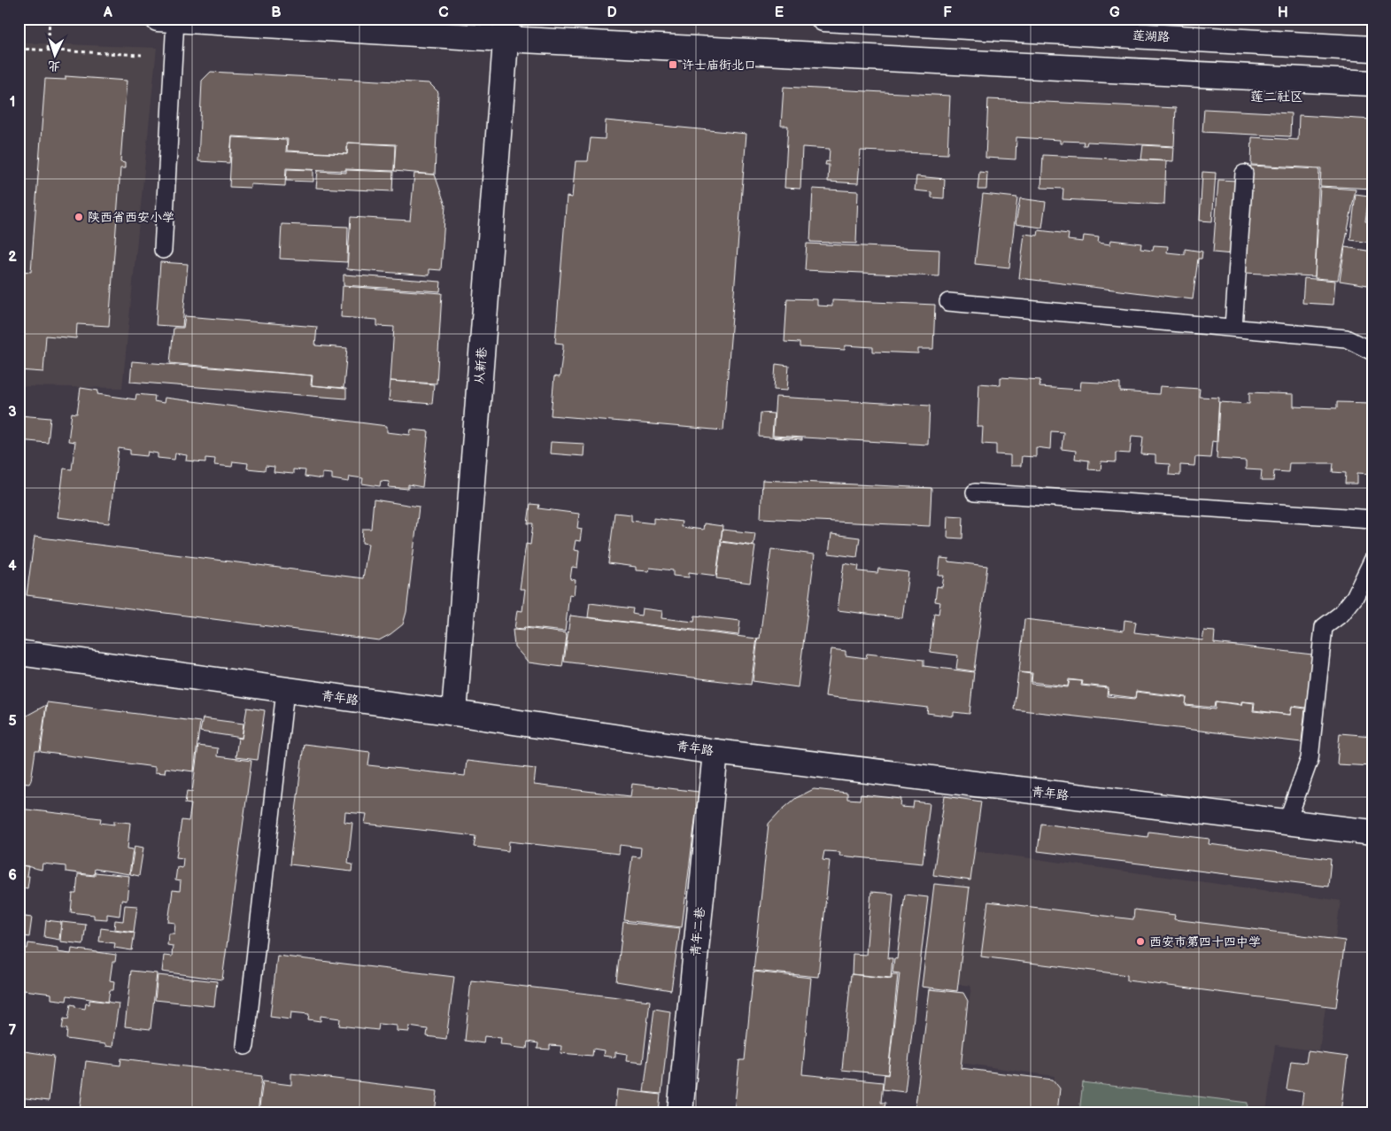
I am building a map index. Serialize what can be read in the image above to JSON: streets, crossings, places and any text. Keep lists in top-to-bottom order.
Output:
{
  "streets": {
    "street": [
      "莲湖路",
      "从新巷",
      "青年路",
      "青年二巷"
    ]
  },
  "crossings": [
    ["从新巷", "青年路"],
    ["青年路", "青年二巷"]
  ],
  "districts": ["莲二社区"],
  "places": {
    "transit": ["许士庙街北口"],
    "other": ["陕西省西安小学", "西安市第四十四中学"]
  },
  "north": "bottom",
  "grid": {
    "columns": [
      "A",
      "B",
      "C",
      "D",
      "E",
      "F",
      "G",
      "H"
    ],
    "rows": [
      "1",
      "2",
      "3",
      "4",
      "5",
      "6",
      "7"
    ]
  }
}
